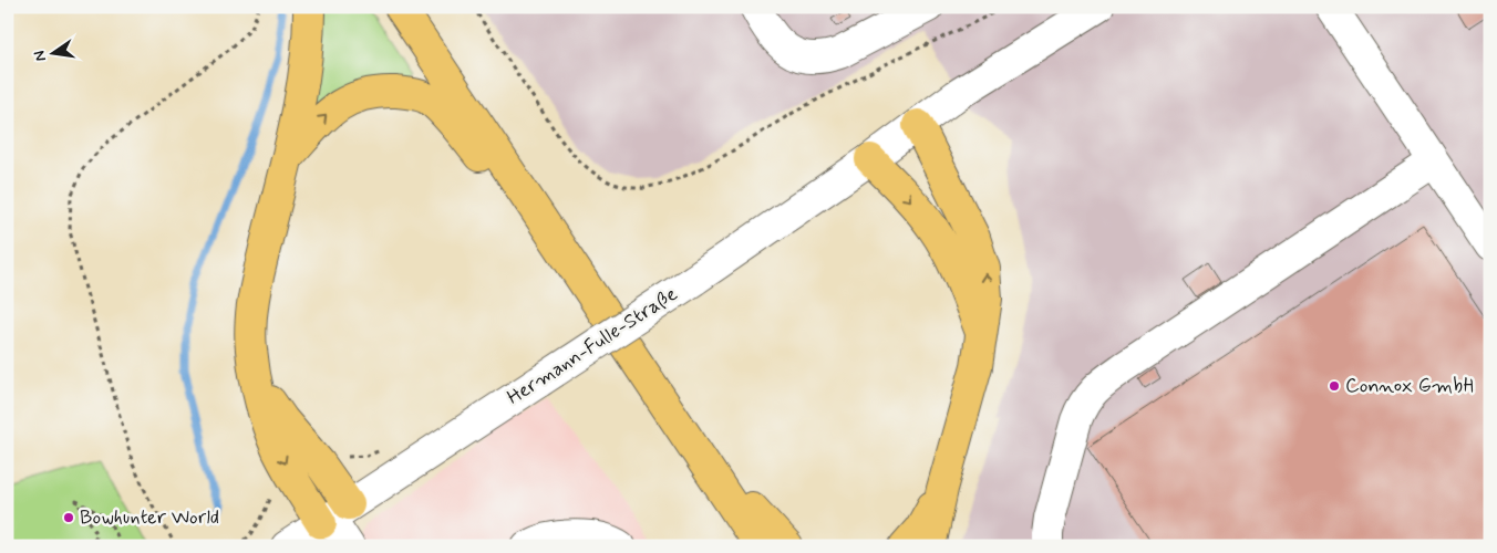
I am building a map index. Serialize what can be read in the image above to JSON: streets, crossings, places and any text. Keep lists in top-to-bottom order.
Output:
{
  "streets": {
    "street": ["Hermann-Fulle-Straße"]
  },
  "places": ["Connox GmbH", "Bowhunter World"],
  "north": "left"
}
